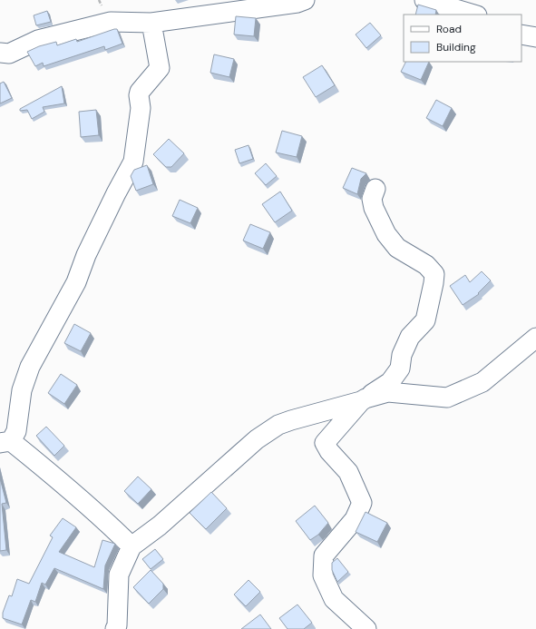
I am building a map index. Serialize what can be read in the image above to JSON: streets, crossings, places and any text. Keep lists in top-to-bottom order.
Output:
{
  "legend": ["Road", "Building"]
}
